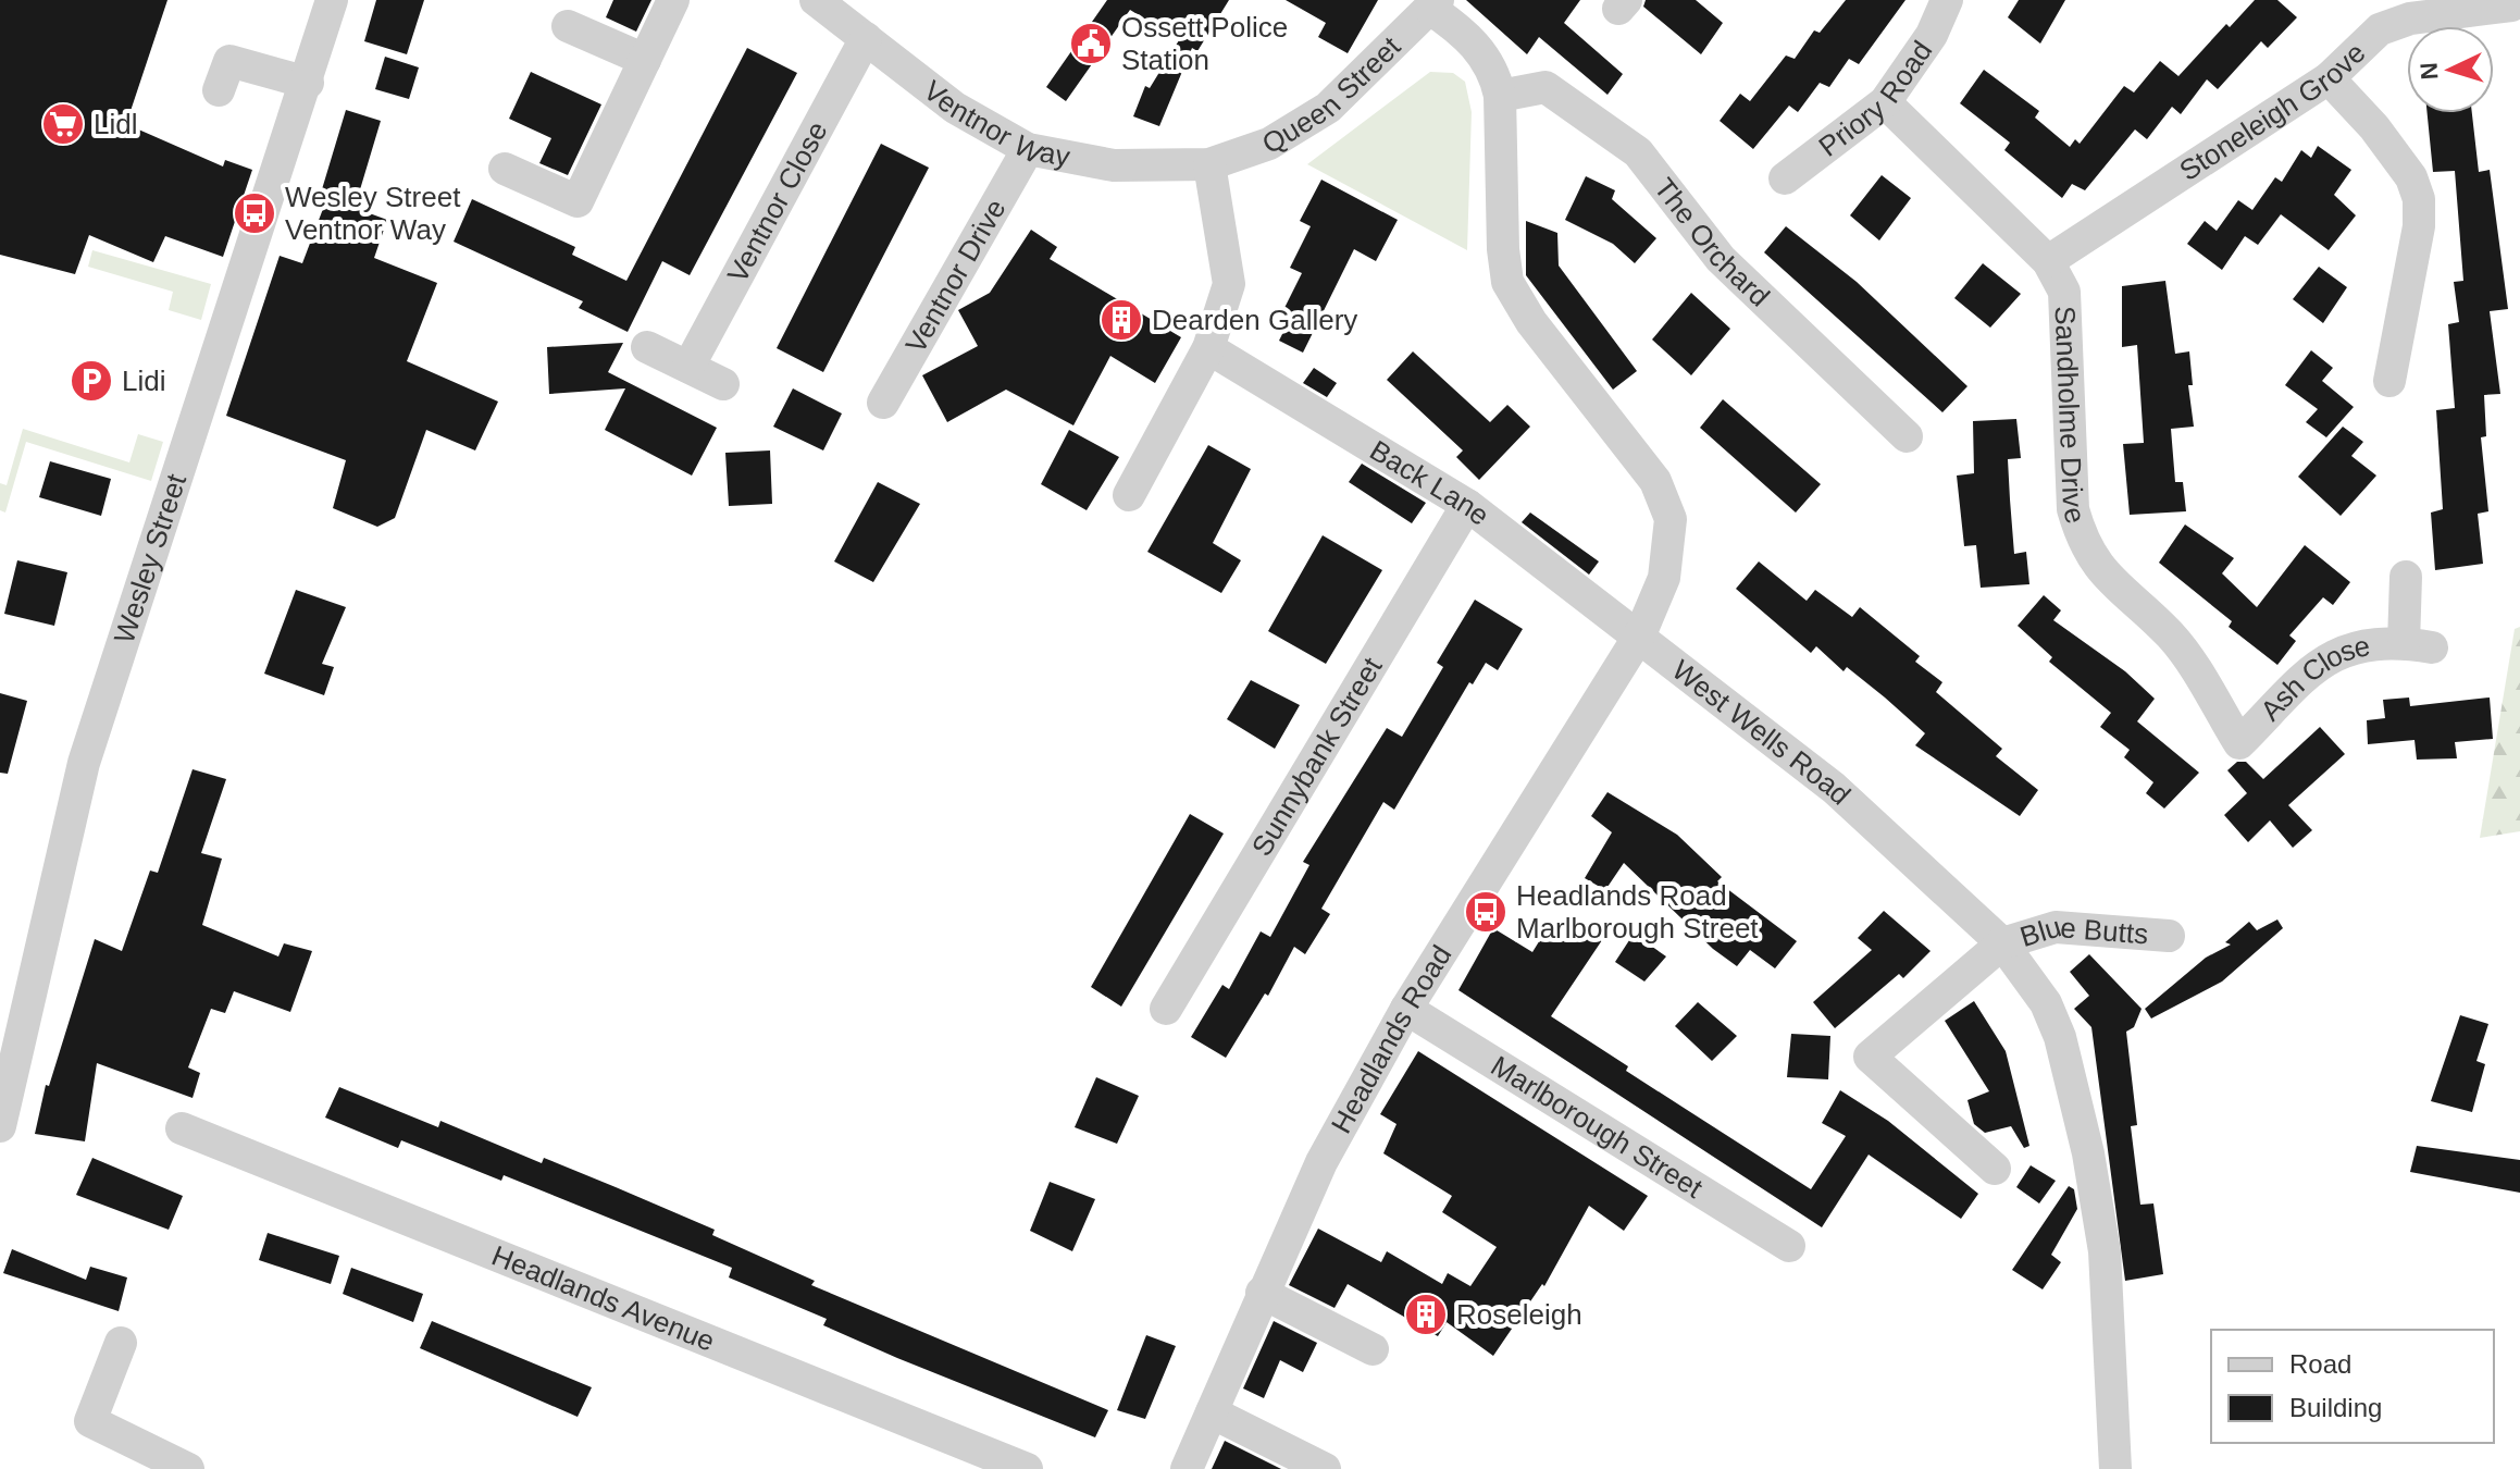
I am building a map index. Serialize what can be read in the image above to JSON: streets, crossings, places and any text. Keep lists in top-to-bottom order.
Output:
{
  "streets": {
    "street": [
      "Queen Street",
      "Priory Road",
      "Stoneleigh Grove",
      "Ventnor Way",
      "Ventnor Close",
      "The Orchard",
      "Ventnor Drive",
      "Sandholme Drive",
      "Back Lane",
      "Wesley Street",
      "Ash Close",
      "West Wells Road",
      "Sunnybank Street",
      "Blue Butts",
      "Headlands Road",
      "Marlborough Street",
      "Headlands Avenue"
    ]
  },
  "crossings": [
    ["Queen Street", "Ventnor Way"],
    ["Priory Road", "Sandholme Drive"],
    ["Stoneleigh Grove", "Sandholme Drive"],
    ["Ventnor Way", "Ventnor Close"],
    ["Ventnor Way", "Ventnor Drive"],
    ["Sandholme Drive", "Ash Close"],
    ["Back Lane", "West Wells Road"],
    ["Back Lane", "Sunnybank Street"],
    ["Back Lane", "Headlands Road"],
    ["West Wells Road", "Blue Butts"],
    ["West Wells Road", "Headlands Road"],
    ["Headlands Road", "Marlborough Street"]
  ],
  "places": {
    "public building": ["Ossett Police Station"],
    "supermarket": ["Lidl"],
    "bus stop": ["Wesley Street Ventnor Way", "Headlands Road Marlborough Street"],
    "building": ["Dearden Gallery", "Roseleigh"],
    "parking": ["Lidi"]
  },
  "legend": ["Road", "Building"],
  "north": "left"
}
